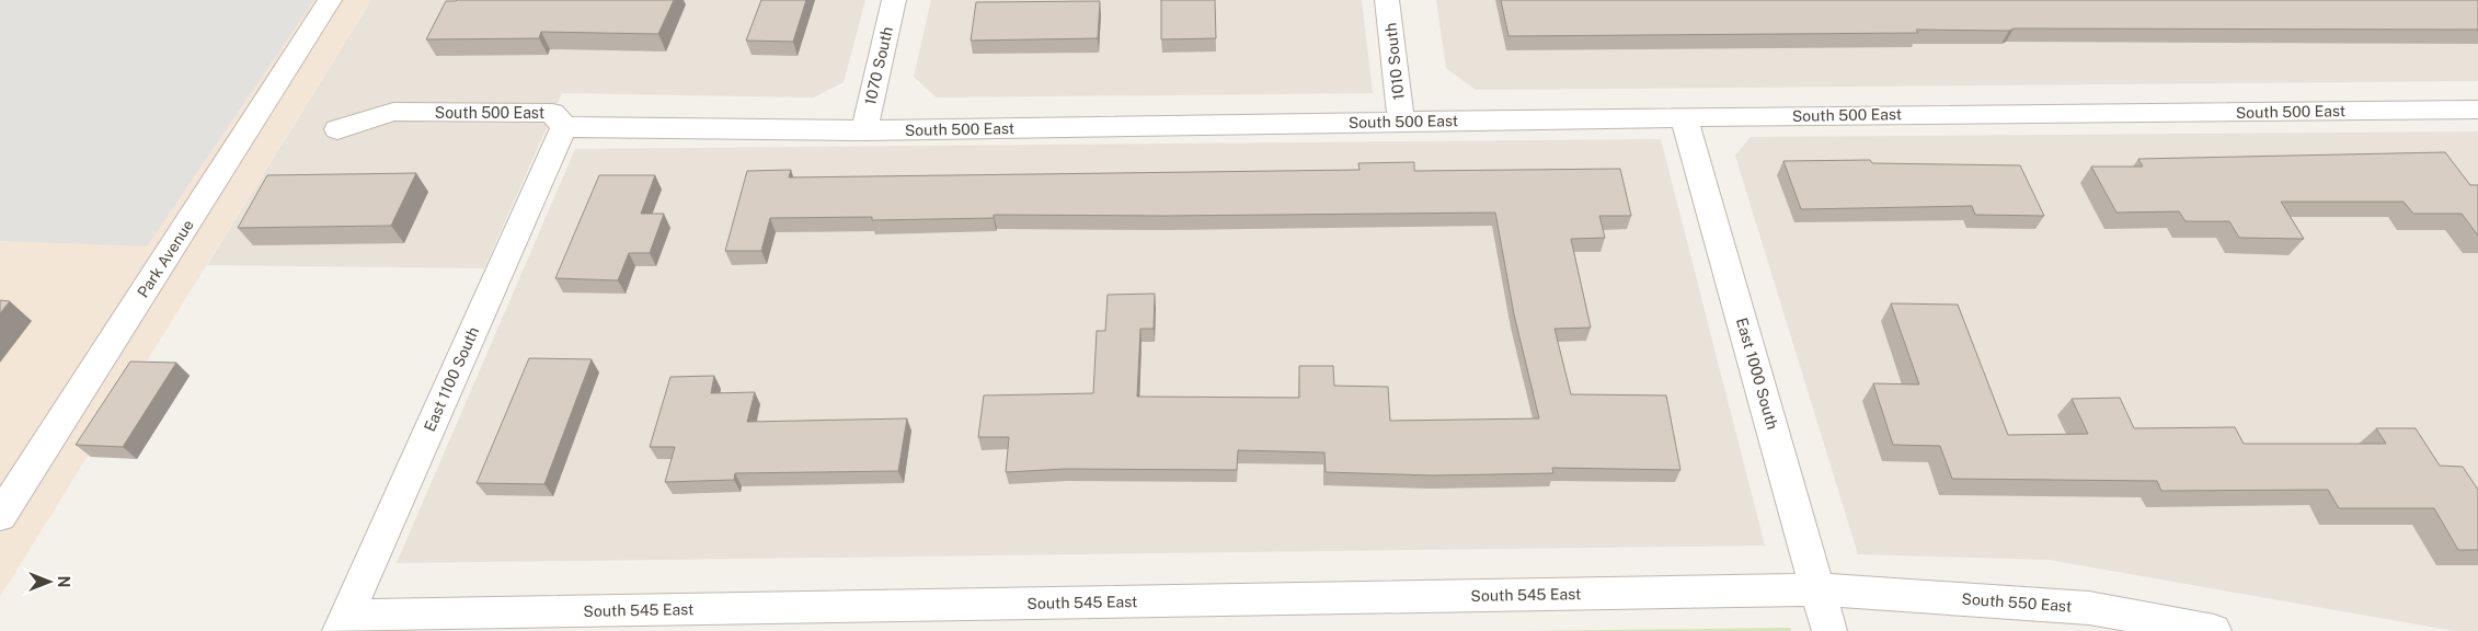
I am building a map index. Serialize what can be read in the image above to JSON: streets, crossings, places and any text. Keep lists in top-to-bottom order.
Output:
{
  "streets": {
    "street": [
      "1010 South",
      "1070 South",
      "South 500 East",
      "Park Avenue",
      "East 1000 South",
      "East 1100 South",
      "South 545 East",
      "South 550 East"
    ]
  },
  "crossings": [
    ["1010 South", "South 500 East"],
    ["1070 South", "South 500 East"],
    ["South 500 East", "East 1000 South"],
    ["South 500 East", "East 1100 South"],
    ["East 1000 South", "South 545 East"],
    ["East 1000 South", "South 550 East"],
    ["East 1100 South", "South 545 East"],
    ["South 545 East", "South 550 East"]
  ],
  "north": "right"
}
